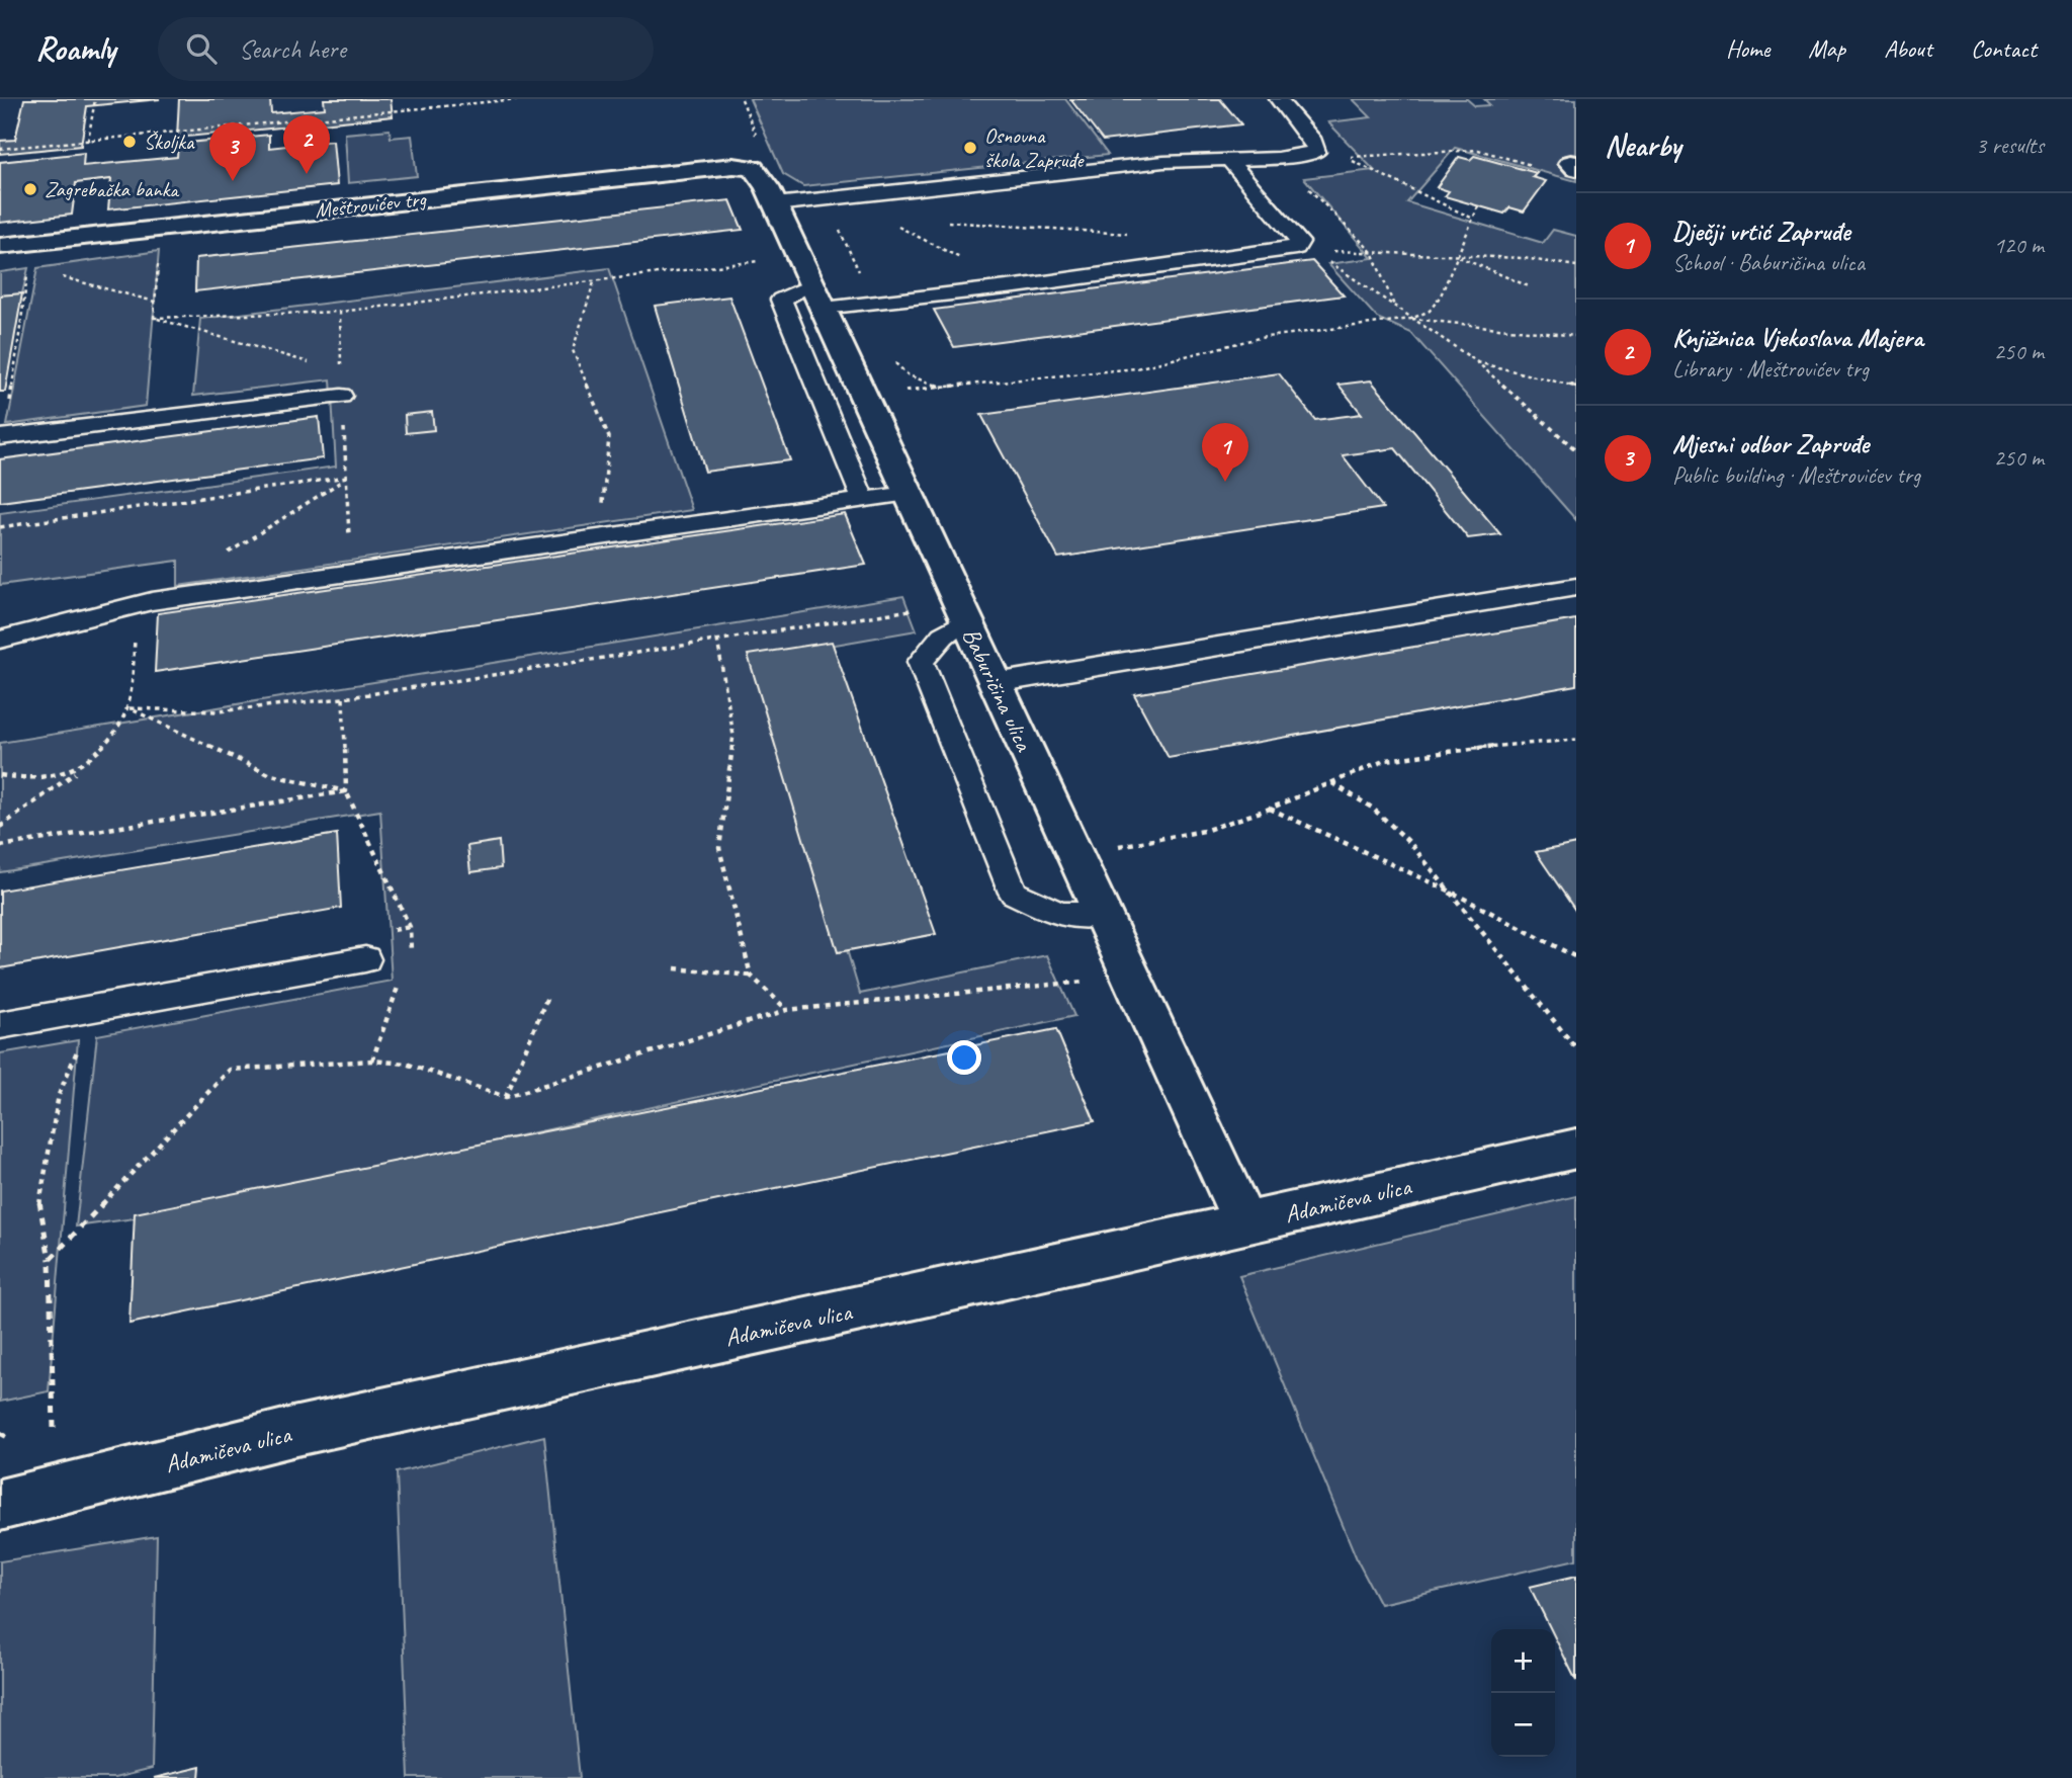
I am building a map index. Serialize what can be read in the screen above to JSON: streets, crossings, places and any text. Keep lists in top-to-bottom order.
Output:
{
  "streets": {
    "street": ["Meštrovićev trg", "Baburičina ulica", "Adamičeva ulica"]
  },
  "crossings": [
    ["Meštrovićev trg", "Baburičina ulica"],
    ["Baburičina ulica", "Adamičeva ulica"]
  ],
  "places": ["Školjka", "Osnovna škola Zapruđe", "Zagrebačka banka"],
  "page": {
    "header": "Roamly",
    "search": "Search here",
    "nav": [
      "Home",
      "Map",
      "About",
      "Contact"
    ],
    "heading": ["Nearby", "3 results"],
    "pins": ["2", "3", "1"],
    "list": [
      {
        "mark": "1",
        "name": "Dječji vrtić Zapruđe",
        "note": "School · Baburičina ulica",
        "value": "120 m"
      },
      {
        "mark": "2",
        "name": "Knjižnica Vjekoslava Majera",
        "note": "Library · Meštrovićev trg",
        "value": "250 m"
      },
      {
        "mark": "3",
        "name": "Mjesni odbor Zapruđe",
        "note": "Public building · Meštrovićev trg",
        "value": "250 m"
      }
    ],
    "map_buttons": ["+", "−"]
  }
}
